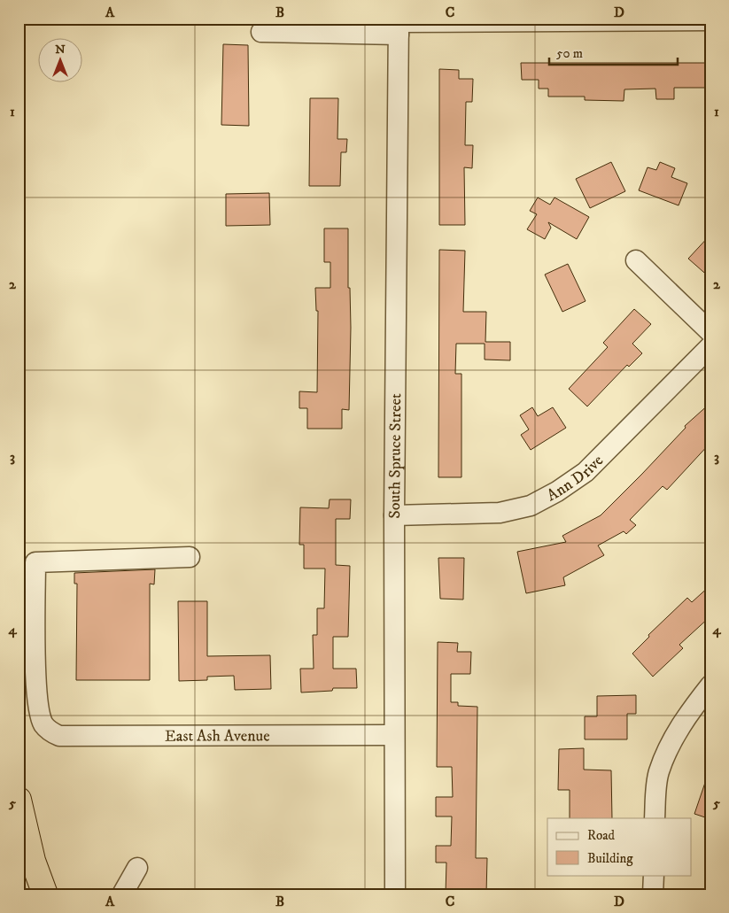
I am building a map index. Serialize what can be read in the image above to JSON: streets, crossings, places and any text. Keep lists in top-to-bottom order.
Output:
{
  "streets": {
    "street": ["South Spruce Street", "Ann Drive", "East Ash Avenue"]
  },
  "crossings": [
    ["South Spruce Street", "Ann Drive"],
    ["South Spruce Street", "East Ash Avenue"]
  ],
  "legend": ["Road", "Building"],
  "scale_bar": "50 m",
  "north": "top",
  "grid": {
    "columns": [
      "A",
      "B",
      "C",
      "D"
    ],
    "rows": [
      "1",
      "2",
      "3",
      "4",
      "5"
    ]
  }
}
